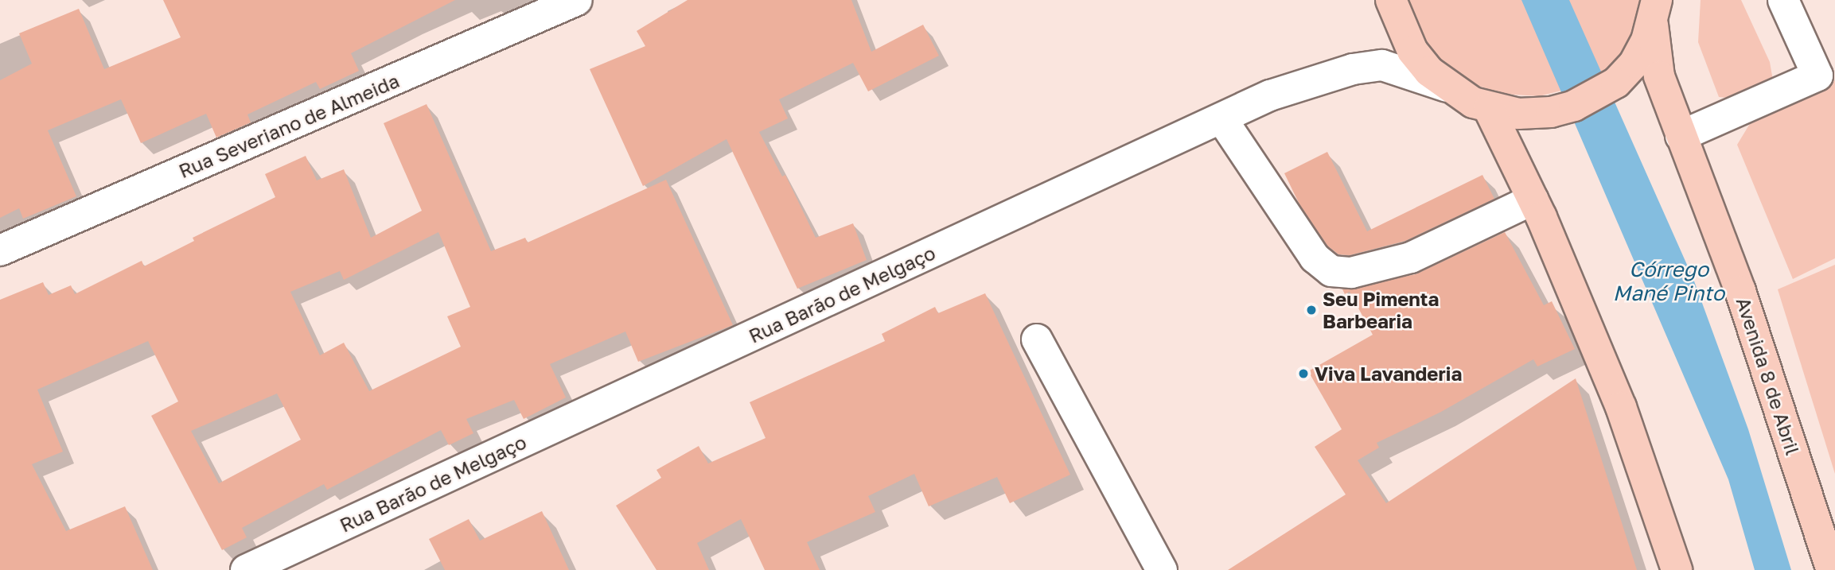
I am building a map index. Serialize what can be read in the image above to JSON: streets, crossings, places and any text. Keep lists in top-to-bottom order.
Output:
{
  "streets": {
    "main road": ["Avenida 8 de Abril"],
    "street": ["Rua Severiano de Almeida", "Rua Barão de Melgaço"]
  },
  "crossings": [
    ["Rua Barão de Melgaço", "Avenida 8 de Abril"]
  ],
  "water": ["Córrego Mané Pinto"],
  "places": ["Seu Pimenta Barbearia", "Viva Lavanderia"]
}
